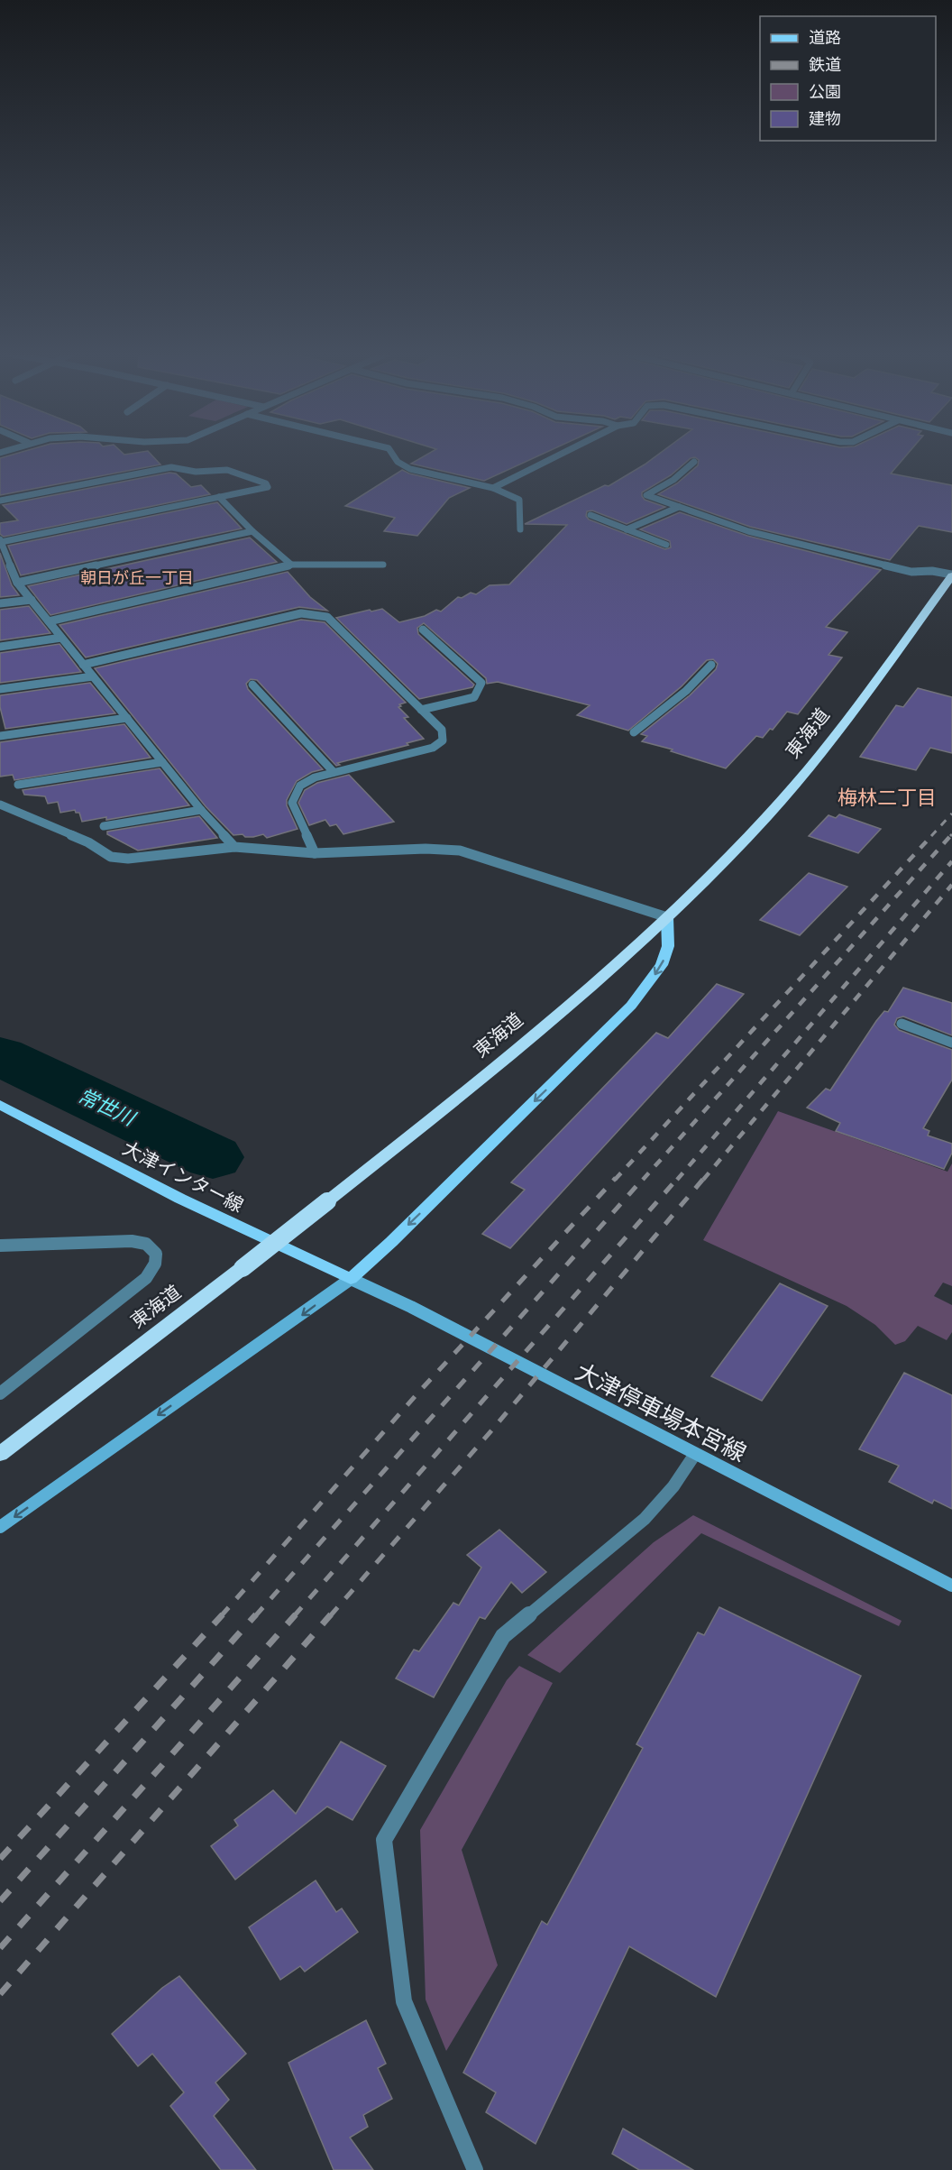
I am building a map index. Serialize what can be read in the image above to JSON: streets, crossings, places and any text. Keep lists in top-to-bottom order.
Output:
{
  "streets": {
    "highway": ["東海道"],
    "main road": ["大津インター線", "大津停車場本宮線"]
  },
  "crossings": [
    ["大津インター線", "大津停車場本宮線"]
  ],
  "districts": ["朝日が丘一丁目", "梅林二丁目"],
  "water": ["常世川"],
  "legend": [
    "道路",
    "鉄道",
    "公園",
    "建物"
  ]
}
